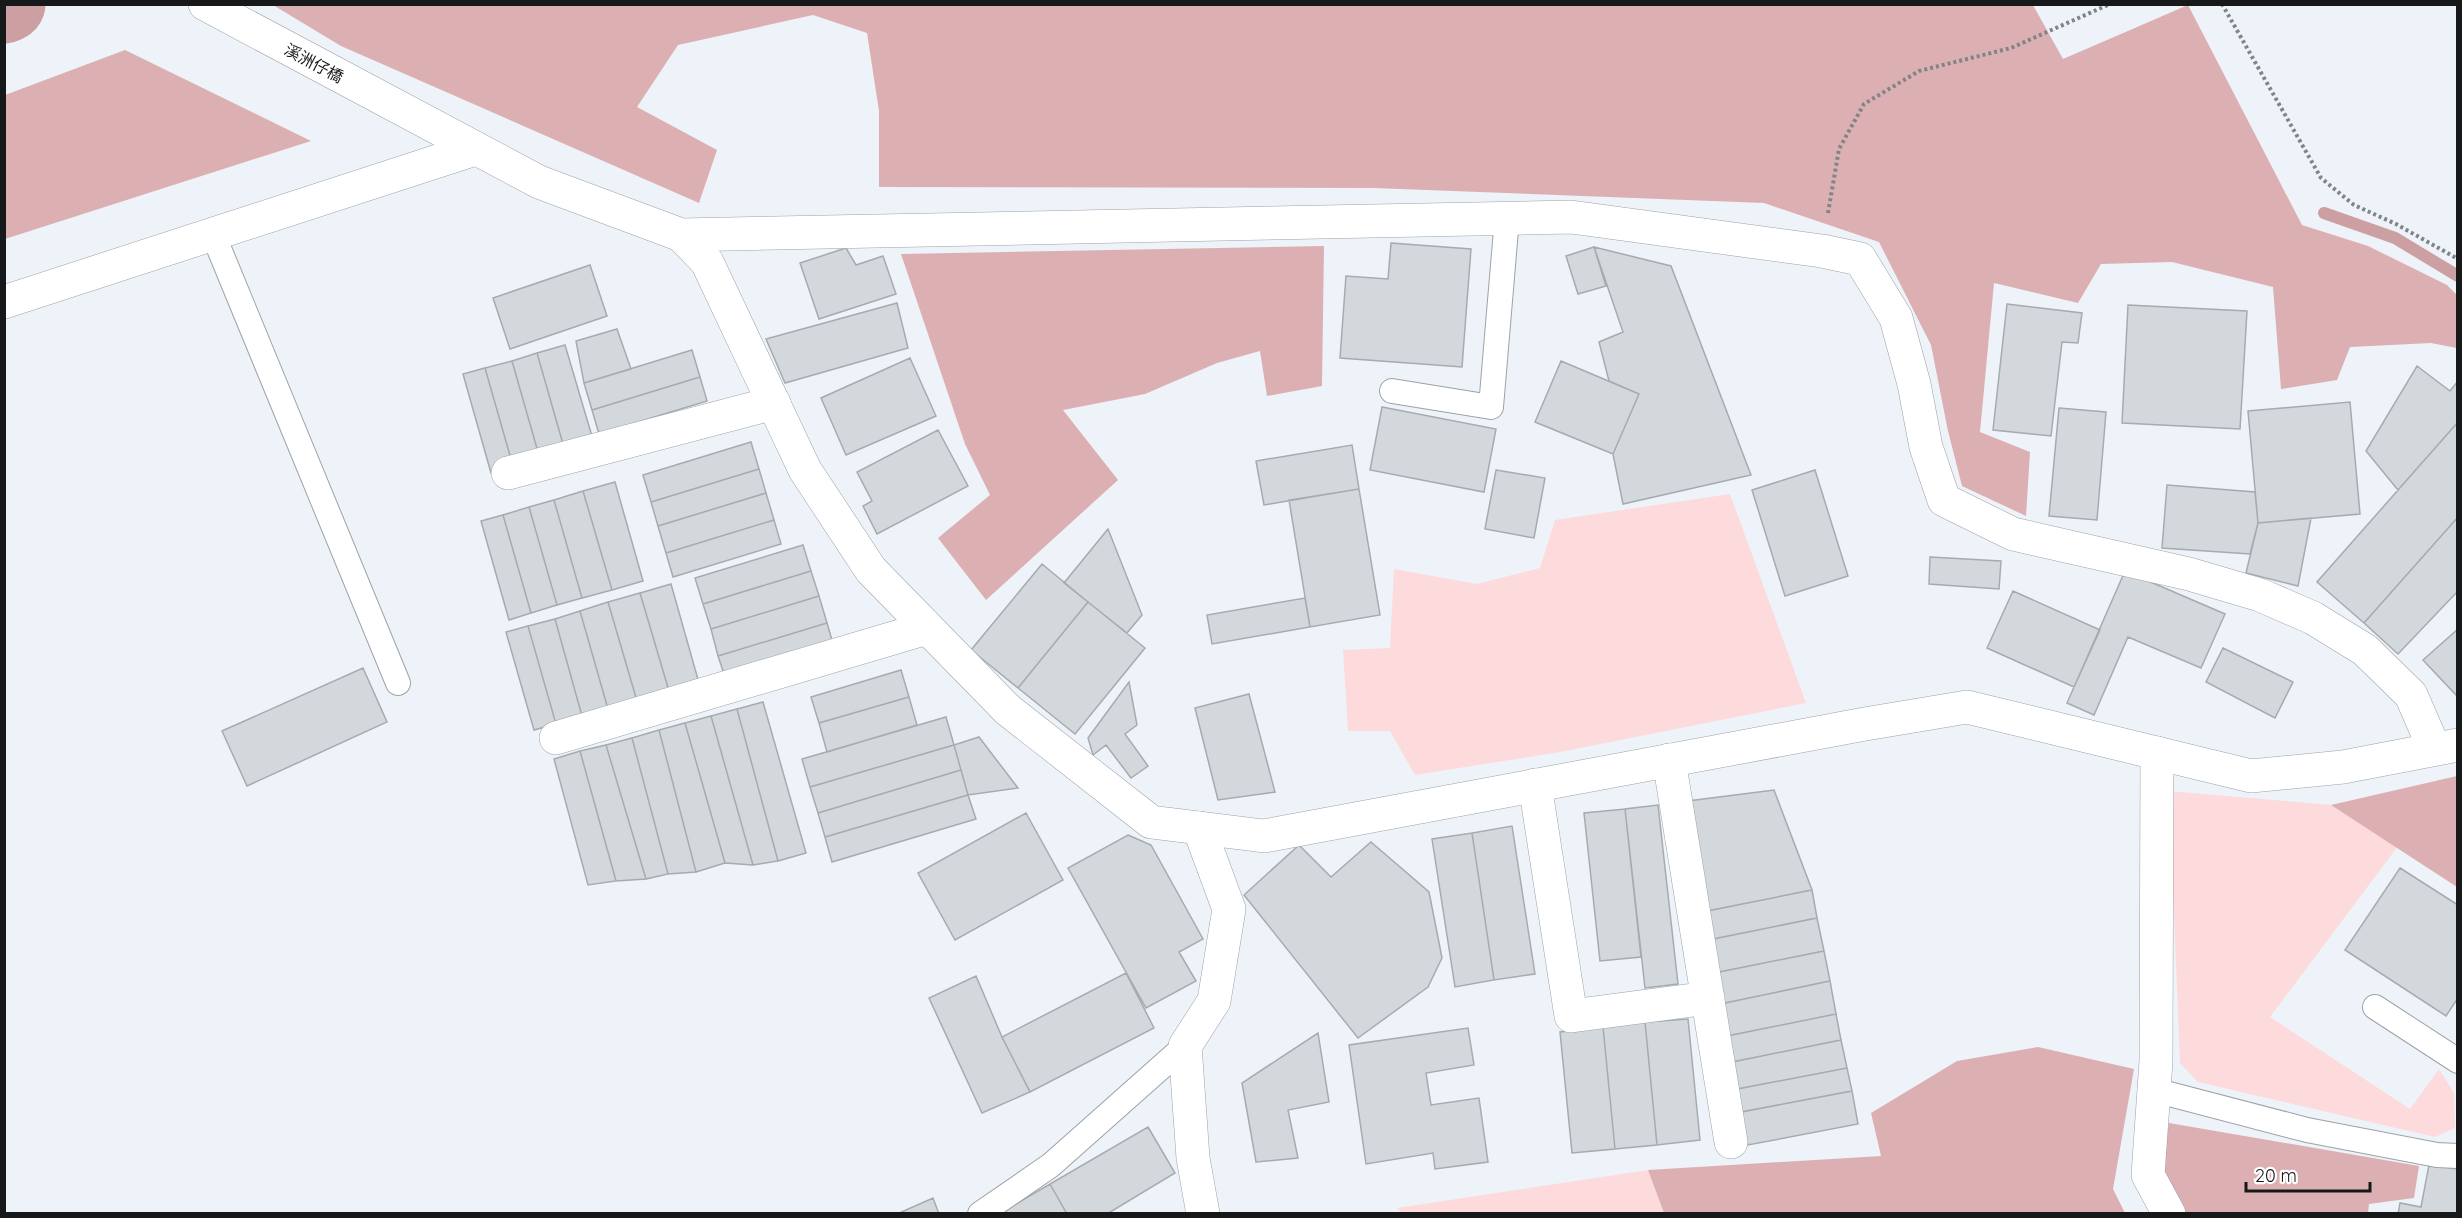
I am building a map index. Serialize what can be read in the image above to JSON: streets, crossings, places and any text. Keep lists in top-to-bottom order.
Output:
{
  "streets": {
    "street": ["溪洲仔橋"]
  },
  "scale_bar": "20 m"
}
